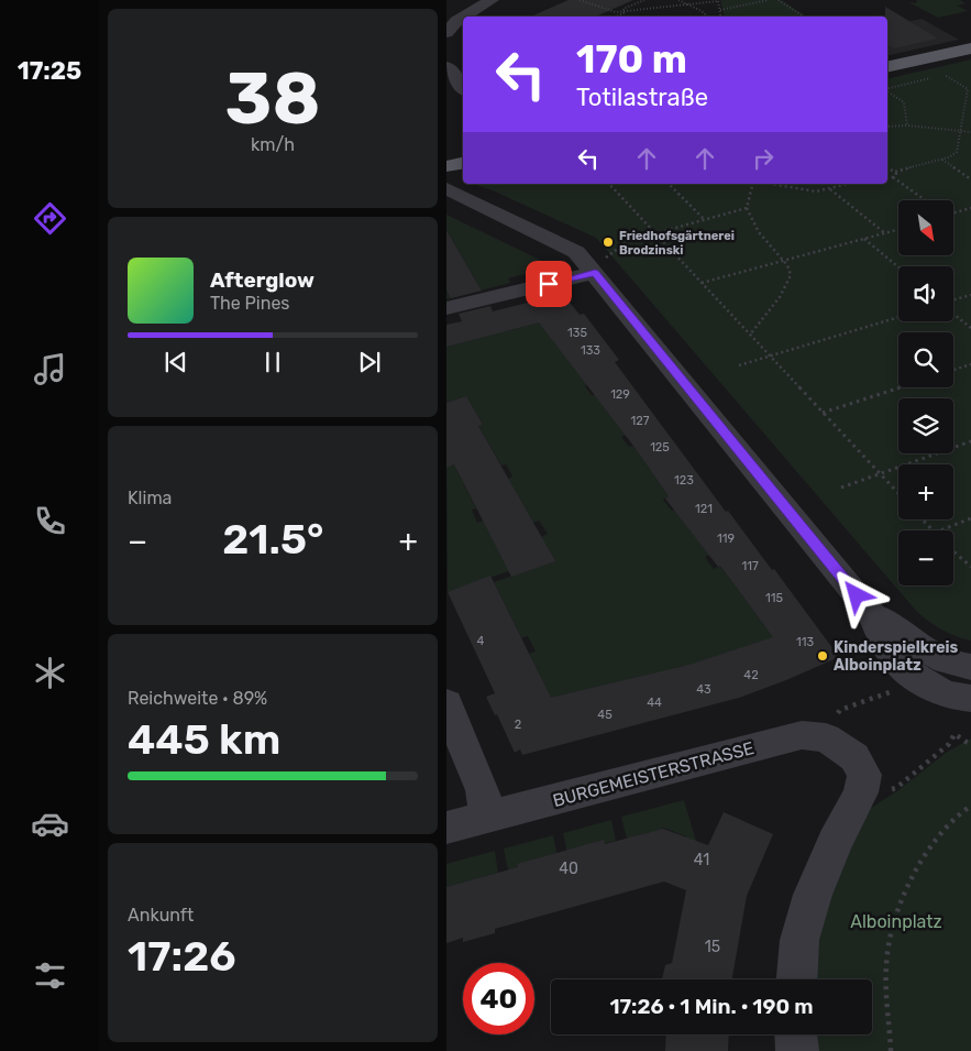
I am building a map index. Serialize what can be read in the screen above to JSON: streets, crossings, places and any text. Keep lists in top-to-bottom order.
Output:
{
  "streets": {
    "street": ["BURGEMEISTERSTRASSE"]
  },
  "parks": ["Alboinplatz"],
  "places": ["Friedhofsgärtnerei Brodzinski", "Kinderspielkreis Alboinplatz"],
  "house_numbers": [
    "135",
    "133",
    "129",
    "127",
    "125",
    "123",
    "121",
    "119",
    "117",
    "115",
    "4",
    "113",
    "42",
    "43",
    "44",
    "45",
    "2",
    "41",
    "40",
    "15"
  ],
  "north": "bottom right",
  "page": {
    "tabs": "17:25",
    "tile": [
      ["38", "km/h"],
      "Klima",
      ["Reichweite · 89%", "445 km"],
      ["Ankunft", "17:26"]
    ],
    "turn": ["170 m", "Totilastraße"],
    "map_buttons": ["+", "−"],
    "song": ["Afterglow", "The Pines"],
    "heat": ["−", "21.5°", "+"],
    "limit": "40",
    "trip": "17:26 · 1 Min. · 190 m"
  }
}
